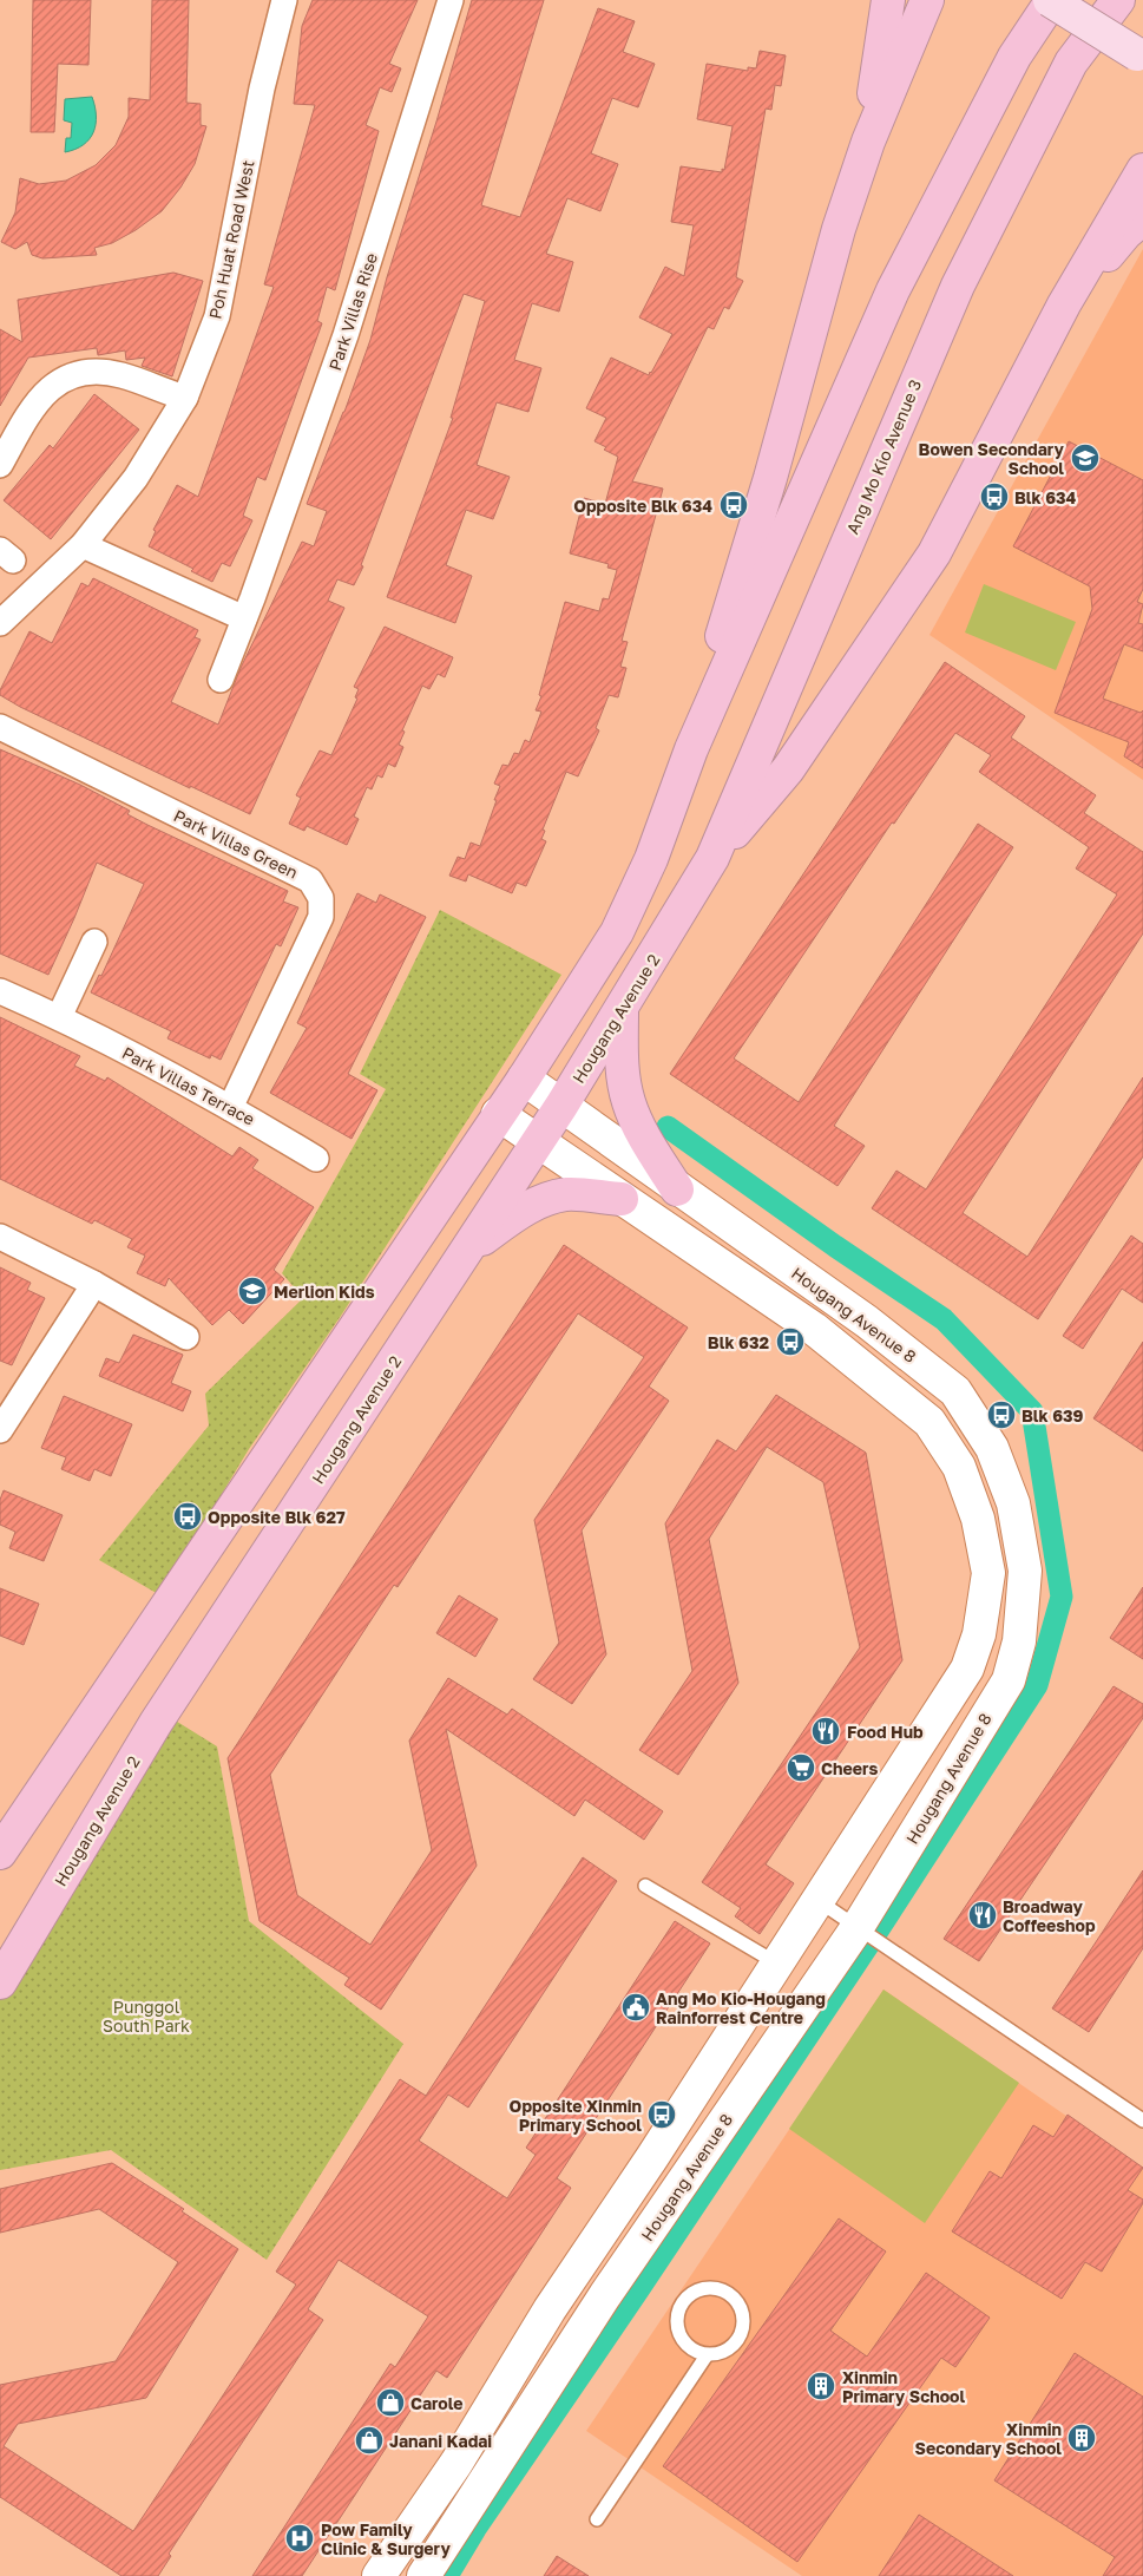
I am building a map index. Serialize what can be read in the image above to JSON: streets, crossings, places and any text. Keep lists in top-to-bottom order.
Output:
{
  "streets": {
    "highway": ["Ang Mo Kio Avenue 3", "Hougang Avenue 2"],
    "main road": ["Hougang Avenue 8"],
    "street": [
      "Poh Huat Road West",
      "Park Villas Rise",
      "Park Villas Green",
      "Park Villas Terrace"
    ]
  },
  "crossings": [
    ["Ang Mo Kio Avenue 3", "Hougang Avenue 2"],
    ["Park Villas Green", "Park Villas Terrace"],
    ["Hougang Avenue 2", "Hougang Avenue 8"]
  ],
  "parks": ["Punggol South Park"],
  "places": {
    "school or university": ["Bowen Secondary School", "Merlion Kids"],
    "bus stop": [
      "Blk 634",
      "Opposite Blk 634",
      "Blk 632",
      "Blk 639",
      "Opposite Blk 627",
      "Opposite Xinmin Primary School"
    ],
    "restaurant": ["Food Hub", "Broadway Coffeeshop"],
    "supermarket": ["Cheers"],
    "public building": ["Ang Mo Kio-Hougang Rainforrest Centre"],
    "building": ["Xinmin Primary School", "Xinmin Secondary School"],
    "shop": ["Carole", "Janani Kadai"],
    "hospital": ["Pow Family Clinic & Surgery"]
  }
}
